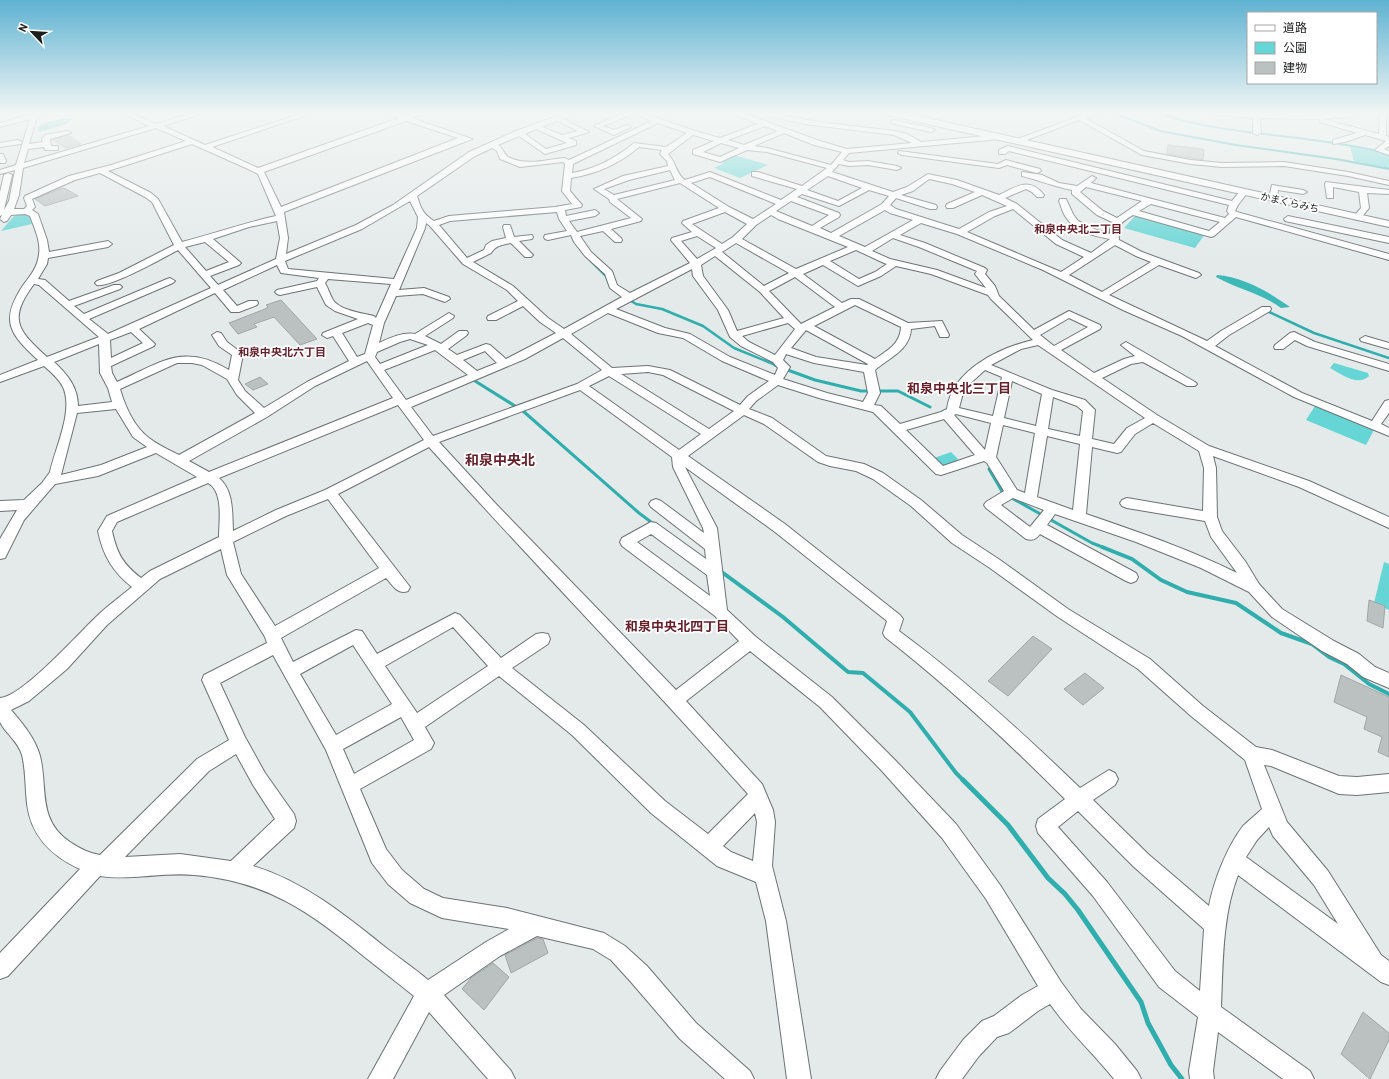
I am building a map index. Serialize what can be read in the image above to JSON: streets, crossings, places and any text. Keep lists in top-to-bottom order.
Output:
{
  "streets": {
    "main road": ["かまくらみち"]
  },
  "districts": [
    "和泉中央北二丁目",
    "和泉中央北六丁目",
    "和泉中央北三丁目",
    "和泉中央北",
    "和泉中央北四丁目"
  ],
  "legend": ["道路", "公園", "建物"],
  "north": "top left"
}
